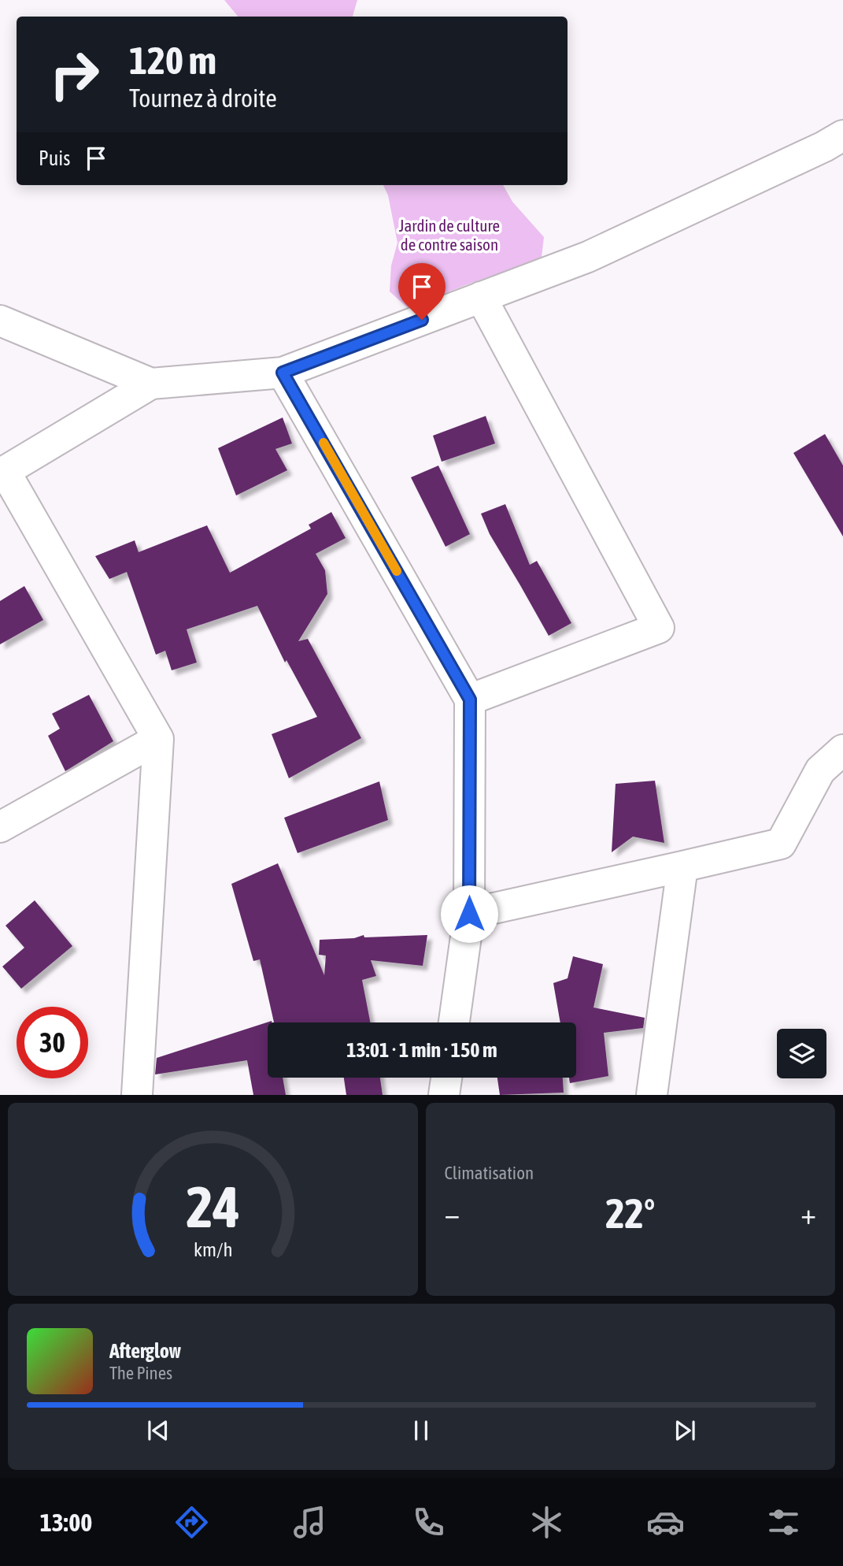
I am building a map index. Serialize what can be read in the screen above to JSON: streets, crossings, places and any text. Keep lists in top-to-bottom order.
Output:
{
  "parks": ["Jardin de culture de contre saison"],
  "page": {
    "turn": ["120 m", "Tournez à droite"],
    "then": "Puis",
    "limit": "30",
    "trip": "13:01 · 1 min · 150 m",
    "tile": "Climatisation",
    "heat": ["−", "22°", "+"],
    "song": ["Afterglow", "The Pines"],
    "tabs": "13:00",
    "gauge": ["24", "km/h"]
  }
}
